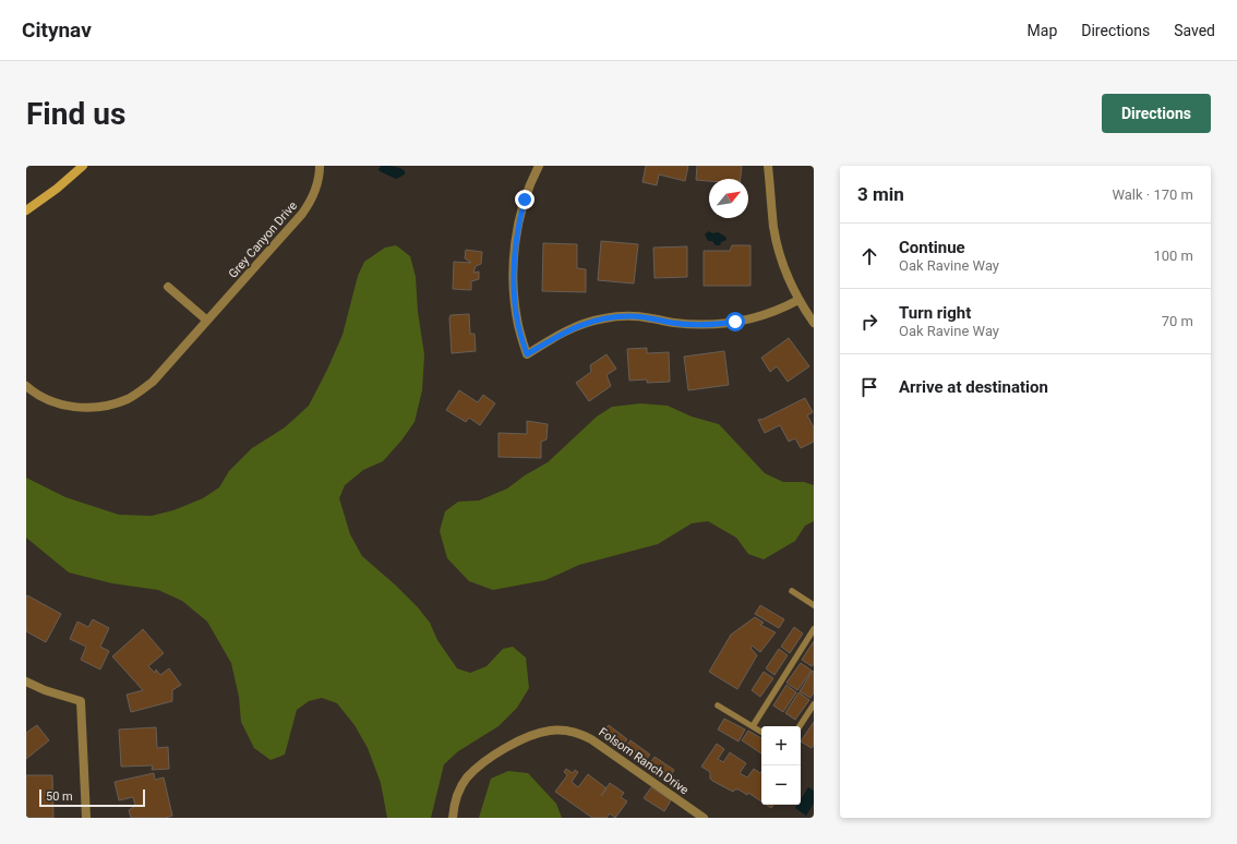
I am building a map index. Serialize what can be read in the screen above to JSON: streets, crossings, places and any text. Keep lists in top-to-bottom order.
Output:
{
  "streets": {
    "street": ["Grey Canyon Drive", "Folsom Ranch Drive"]
  },
  "scale_bar": "50 m",
  "north": "top right",
  "page": {
    "header": "Citynav",
    "nav": ["Map", "Directions", "Saved"],
    "buttons": "Directions",
    "title": "Find us",
    "heading": ["3 min", "Walk · 170 m"],
    "list": [
      ["Continue", "Oak Ravine Way", "100 m"],
      ["Turn right", "Oak Ravine Way", "70 m"],
      "Arrive at destination"
    ],
    "map_buttons": ["+", "−"],
    "scale": "50 m"
  }
}
